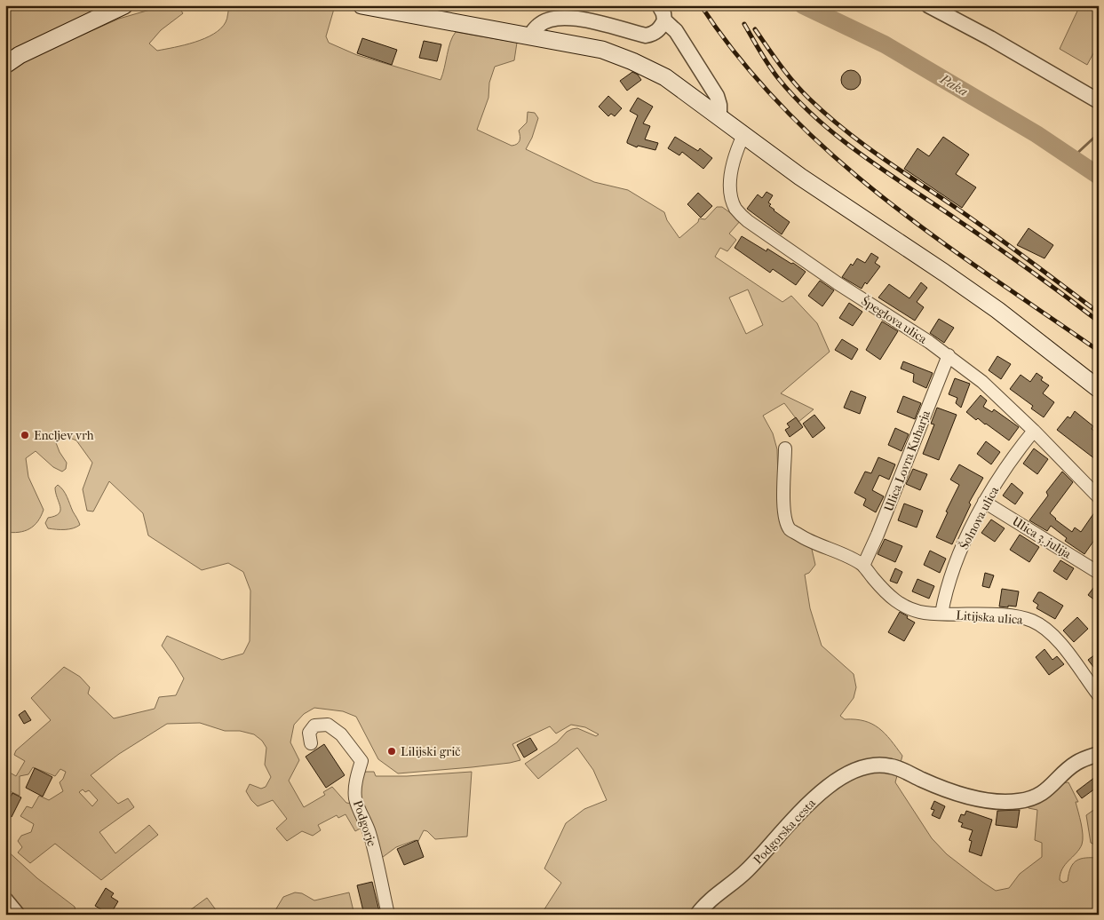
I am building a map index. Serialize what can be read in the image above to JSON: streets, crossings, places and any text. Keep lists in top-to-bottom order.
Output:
{
  "streets": {
    "street": [
      "Špeglova ulica",
      "Ulica Lovra Kuharja",
      "Šolnova ulica",
      "Ulica 3. julija",
      "Litijska ulica",
      "Podgorje",
      "Podgorska cesta"
    ]
  },
  "crossings": [
    ["Špeglova ulica", "Ulica Lovra Kuharja"],
    ["Špeglova ulica", "Šolnova ulica"],
    ["Ulica Lovra Kuharja", "Litijska ulica"],
    ["Šolnova ulica", "Ulica 3. julija"],
    ["Šolnova ulica", "Litijska ulica"]
  ],
  "water": ["Paka"],
  "places": ["Encljev vrh", "Lilijski grič"]
}
